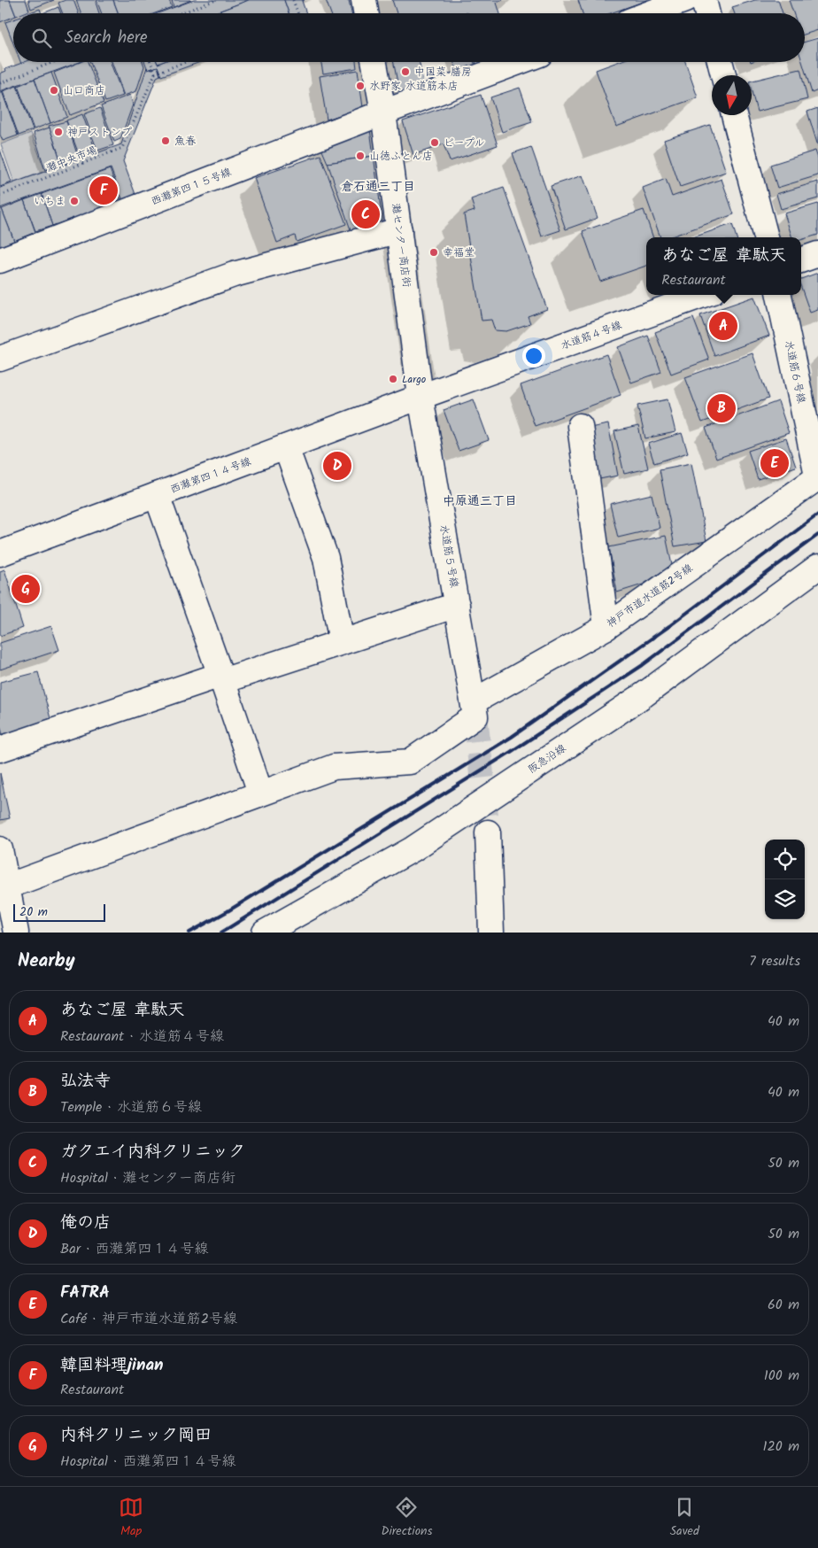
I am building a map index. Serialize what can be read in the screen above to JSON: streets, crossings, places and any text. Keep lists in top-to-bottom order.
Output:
{
  "streets": {
    "street": [
      "西灘第四１５号線",
      "灘センター商店街",
      "水道筋４号線",
      "水道筋６号線",
      "西灘第四１４号線",
      "水道筋５号線",
      "神戸市道水道筋2号線",
      "阪急沿線"
    ],
    "path": ["灘中央市場"]
  },
  "crossings": [
    ["西灘第四１５号線", "灘センター商店街"],
    ["灘センター商店街", "水道筋４号線"],
    ["灘センター商店街", "西灘第四１４号線"],
    ["灘センター商店街", "水道筋５号線"],
    ["水道筋４号線", "西灘第四１４号線"],
    ["水道筋４号線", "水道筋５号線"],
    ["水道筋６号線", "神戸市道水道筋2号線"],
    ["西灘第四１４号線", "水道筋５号線"],
    ["水道筋５号線", "神戸市道水道筋2号線"]
  ],
  "districts": ["倉石通三丁目", "中原通三丁目"],
  "places": [
    "中国菜 膳房",
    "水野家 水道筋本店",
    "山口商店",
    "神戸ストンプ",
    "魚春",
    "ピープル",
    "山徳ふとん店",
    "いちま",
    "幸福堂",
    "Largo"
  ],
  "scale_bar": "20 m",
  "north": "bottom",
  "page": {
    "search": "Search here",
    "pins": [
      "F",
      "C",
      "A",
      "B",
      "E",
      "D",
      "G"
    ],
    "popup": ["あなご屋 韋駄天", "Restaurant"],
    "scale": "20 m",
    "heading": ["Nearby", "7 results"],
    "list": [
      {
        "mark": "A",
        "name": "あなご屋 韋駄天",
        "note": "Restaurant · 水道筋４号線",
        "value": "40 m"
      },
      {
        "mark": "B",
        "name": "弘法寺",
        "note": "Temple · 水道筋６号線",
        "value": "40 m"
      },
      {
        "mark": "C",
        "name": "ガクエイ内科クリニック",
        "note": "Hospital · 灘センター商店街",
        "value": "50 m"
      },
      {
        "mark": "D",
        "name": "俺の店",
        "note": "Bar · 西灘第四１４号線",
        "value": "50 m"
      },
      {
        "mark": "E",
        "name": "FATRA",
        "note": "Café · 神戸市道水道筋2号線",
        "value": "60 m"
      },
      {
        "mark": "F",
        "name": "韓国料理jinan",
        "note": "Restaurant",
        "value": "100 m"
      },
      {
        "mark": "G",
        "name": "内科クリニック岡田",
        "note": "Hospital · 西灘第四１４号線",
        "value": "120 m"
      }
    ],
    "nav": ["Map", "Directions", "Saved"]
  }
}
